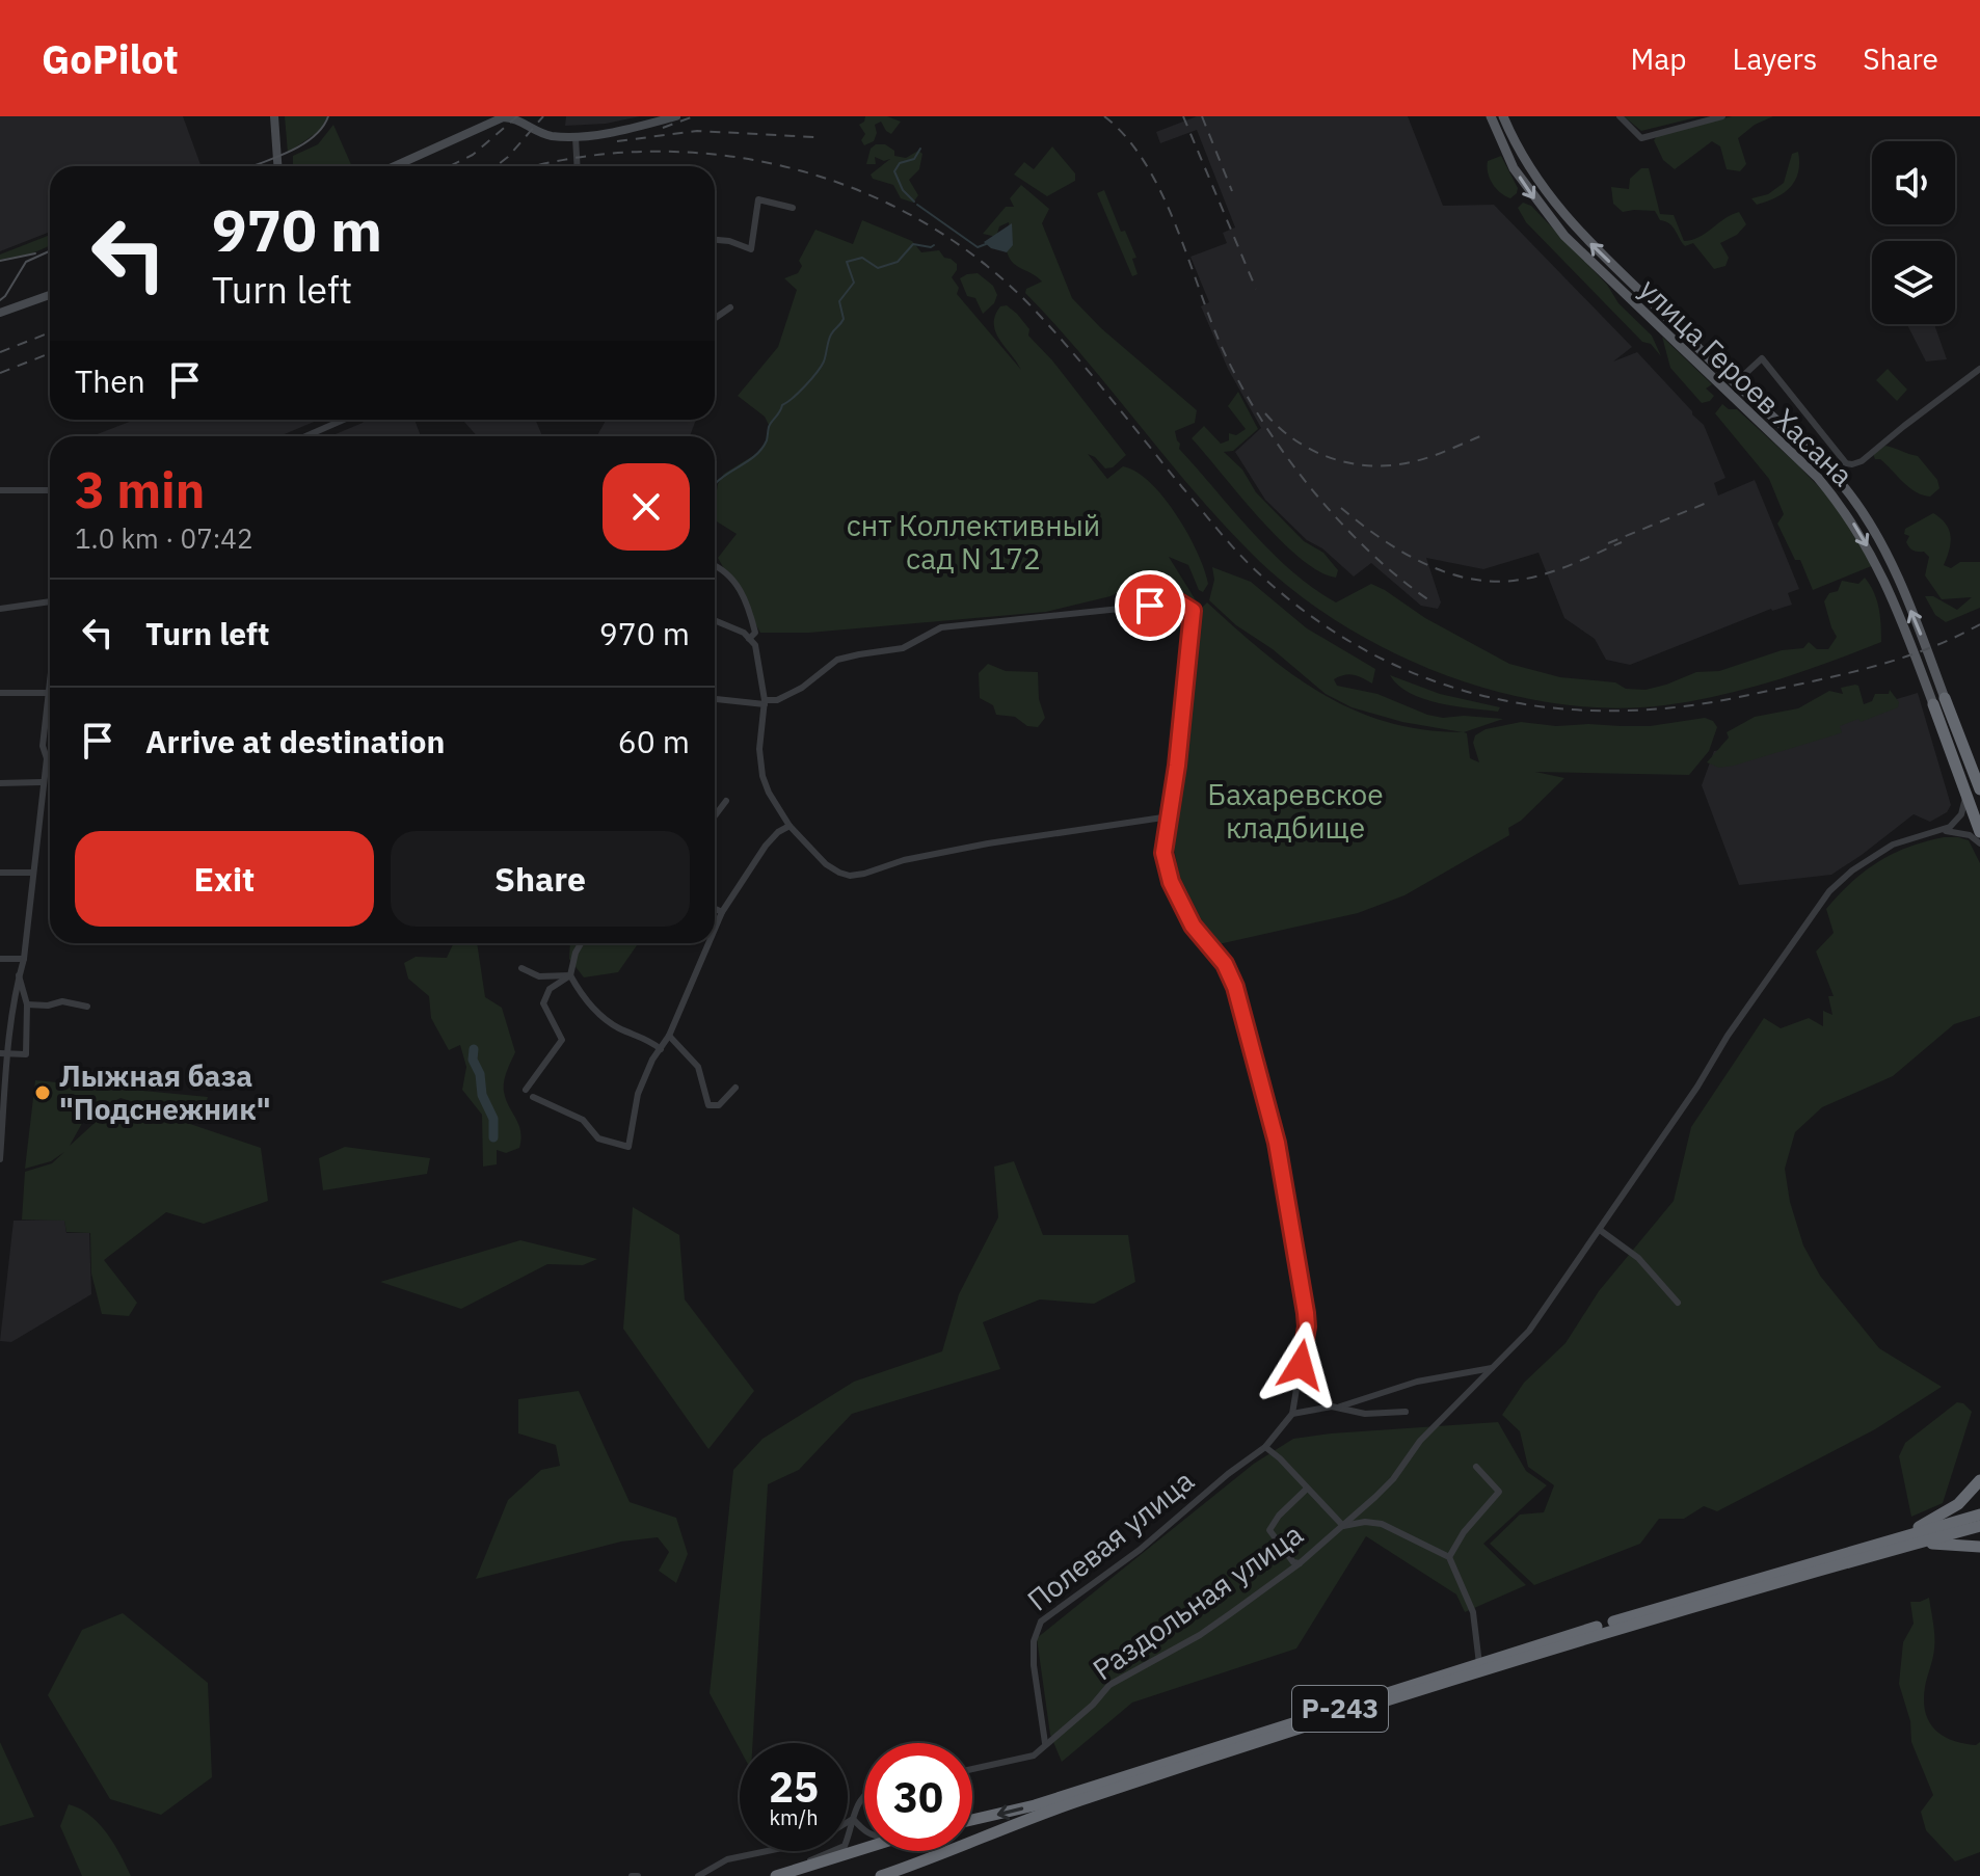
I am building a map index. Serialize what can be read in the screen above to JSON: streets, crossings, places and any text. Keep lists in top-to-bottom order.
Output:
{
  "streets": {
    "highway": ["Р-243"],
    "main road": ["улица Героев Хасана"],
    "street": ["Полевая улица", "Раздольная улица"]
  },
  "crossings": [
    ["Полевая улица", "Раздольная улица"]
  ],
  "parks": ["снт Коллективный сад N 172", "Бахаревское кладбище"],
  "places": ["Лыжная база \"Подснежник\""],
  "page": {
    "header": "GoPilot",
    "nav": ["Map", "Layers", "Share"],
    "turn": ["970 m", "Turn left"],
    "then": "Then",
    "heading": ["3 min", "1.0 km · 07:42"],
    "list": [
      {
        "name": "Turn left",
        "value": "970 m"
      },
      {
        "name": "Arrive at destination",
        "value": "60 m"
      }
    ],
    "buttons": ["Exit", "Share"],
    "speed": "25 km/h",
    "limit": "30"
  }
}
